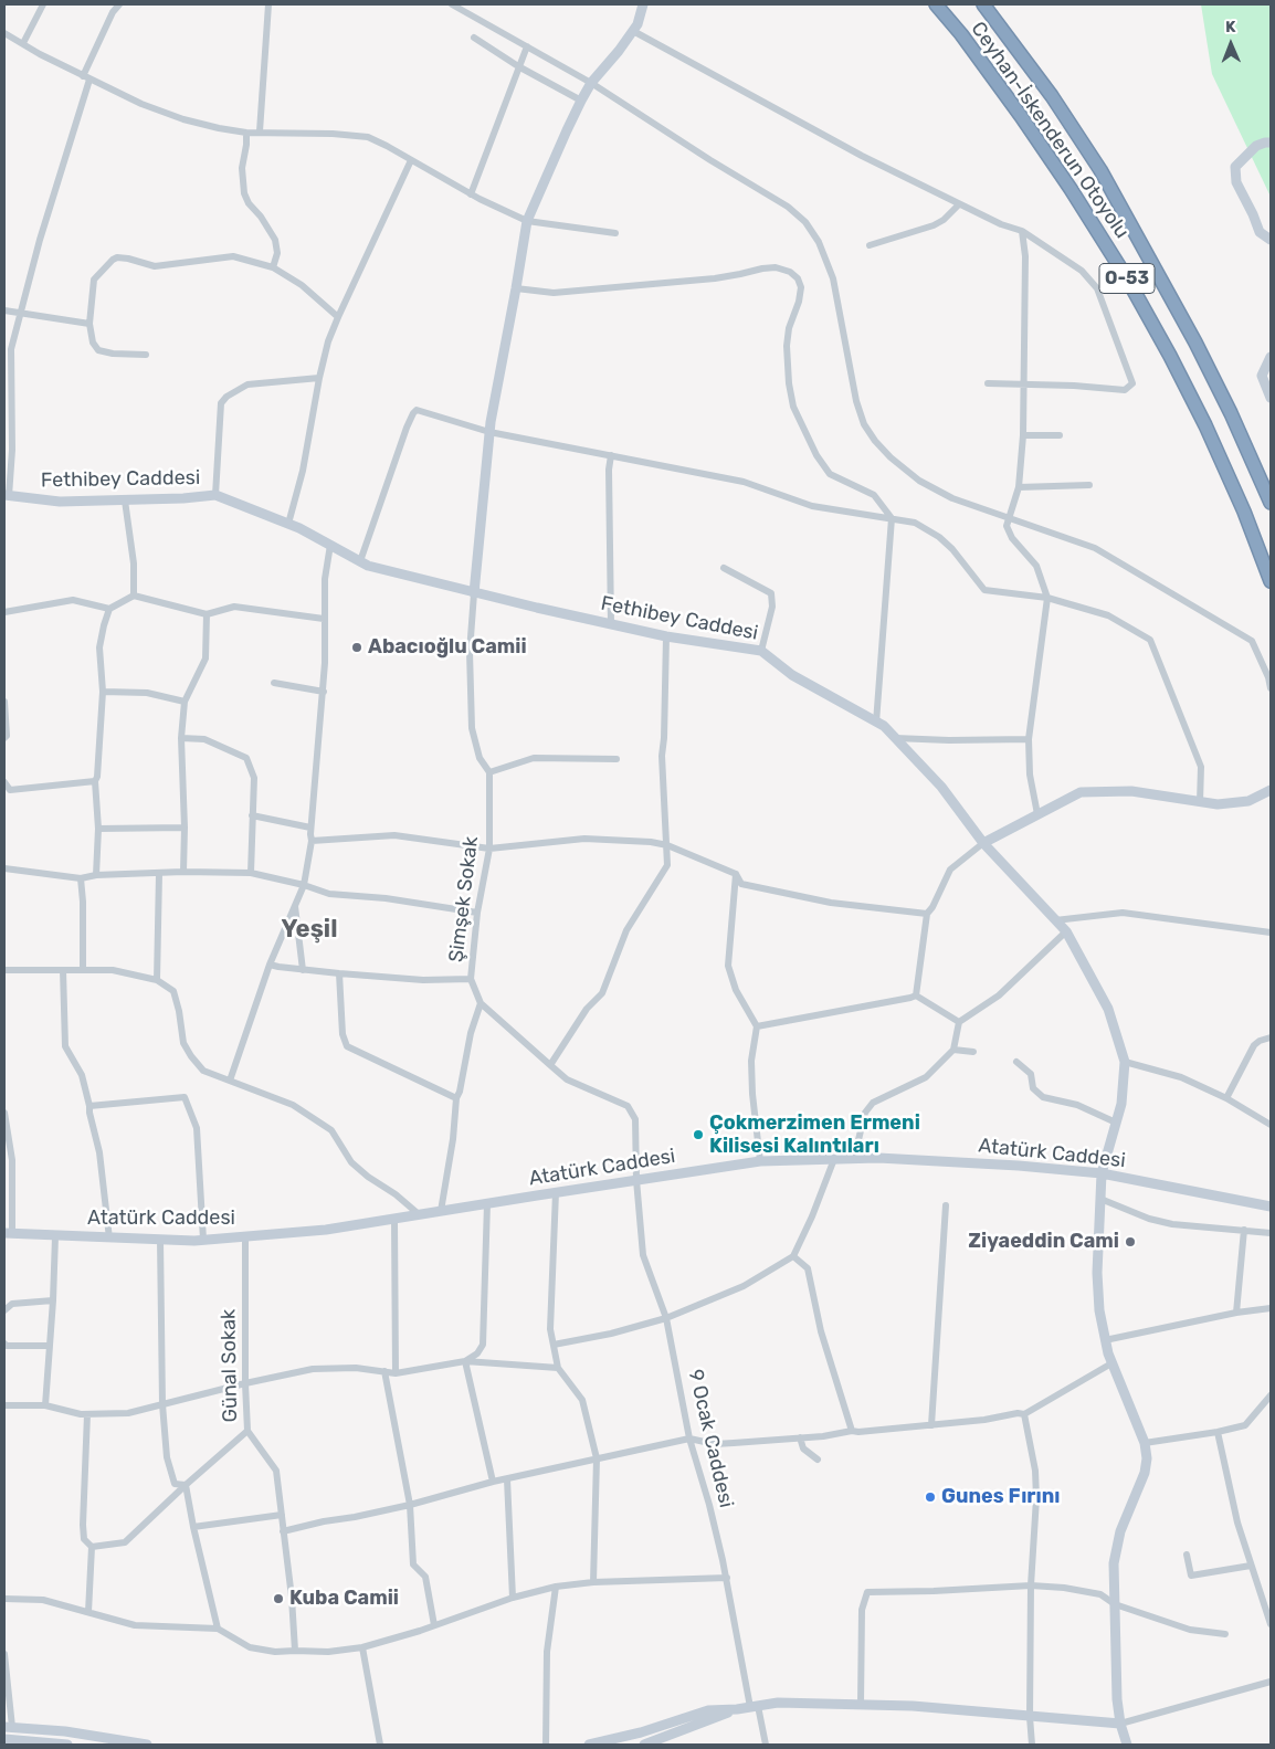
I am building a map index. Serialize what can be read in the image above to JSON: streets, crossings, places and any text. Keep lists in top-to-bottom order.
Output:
{
  "streets": {
    "highway": ["Ceyhan-İskenderun Otoyolu", "O-53"],
    "street": [
      "Fethibey Caddesi",
      "Şimşek Sokak",
      "Atatürk Caddesi",
      "Günal Sokak",
      "9 Ocak Caddesi"
    ]
  },
  "crossings": [
    ["Fethibey Caddesi", "Atatürk Caddesi"],
    ["Şimşek Sokak", "Atatürk Caddesi"],
    ["Şimşek Sokak", "9 Ocak Caddesi"],
    ["Atatürk Caddesi", "Günal Sokak"],
    ["Atatürk Caddesi", "9 Ocak Caddesi"]
  ],
  "districts": ["Yeşil"],
  "places": [
    "Abacıoğlu Camii",
    "Çokmerzimen Ermeni Kilisesi Kalıntıları",
    "Ziyaeddin Cami",
    "Gunes Fırını",
    "Kuba Camii"
  ],
  "north": "top"
}
